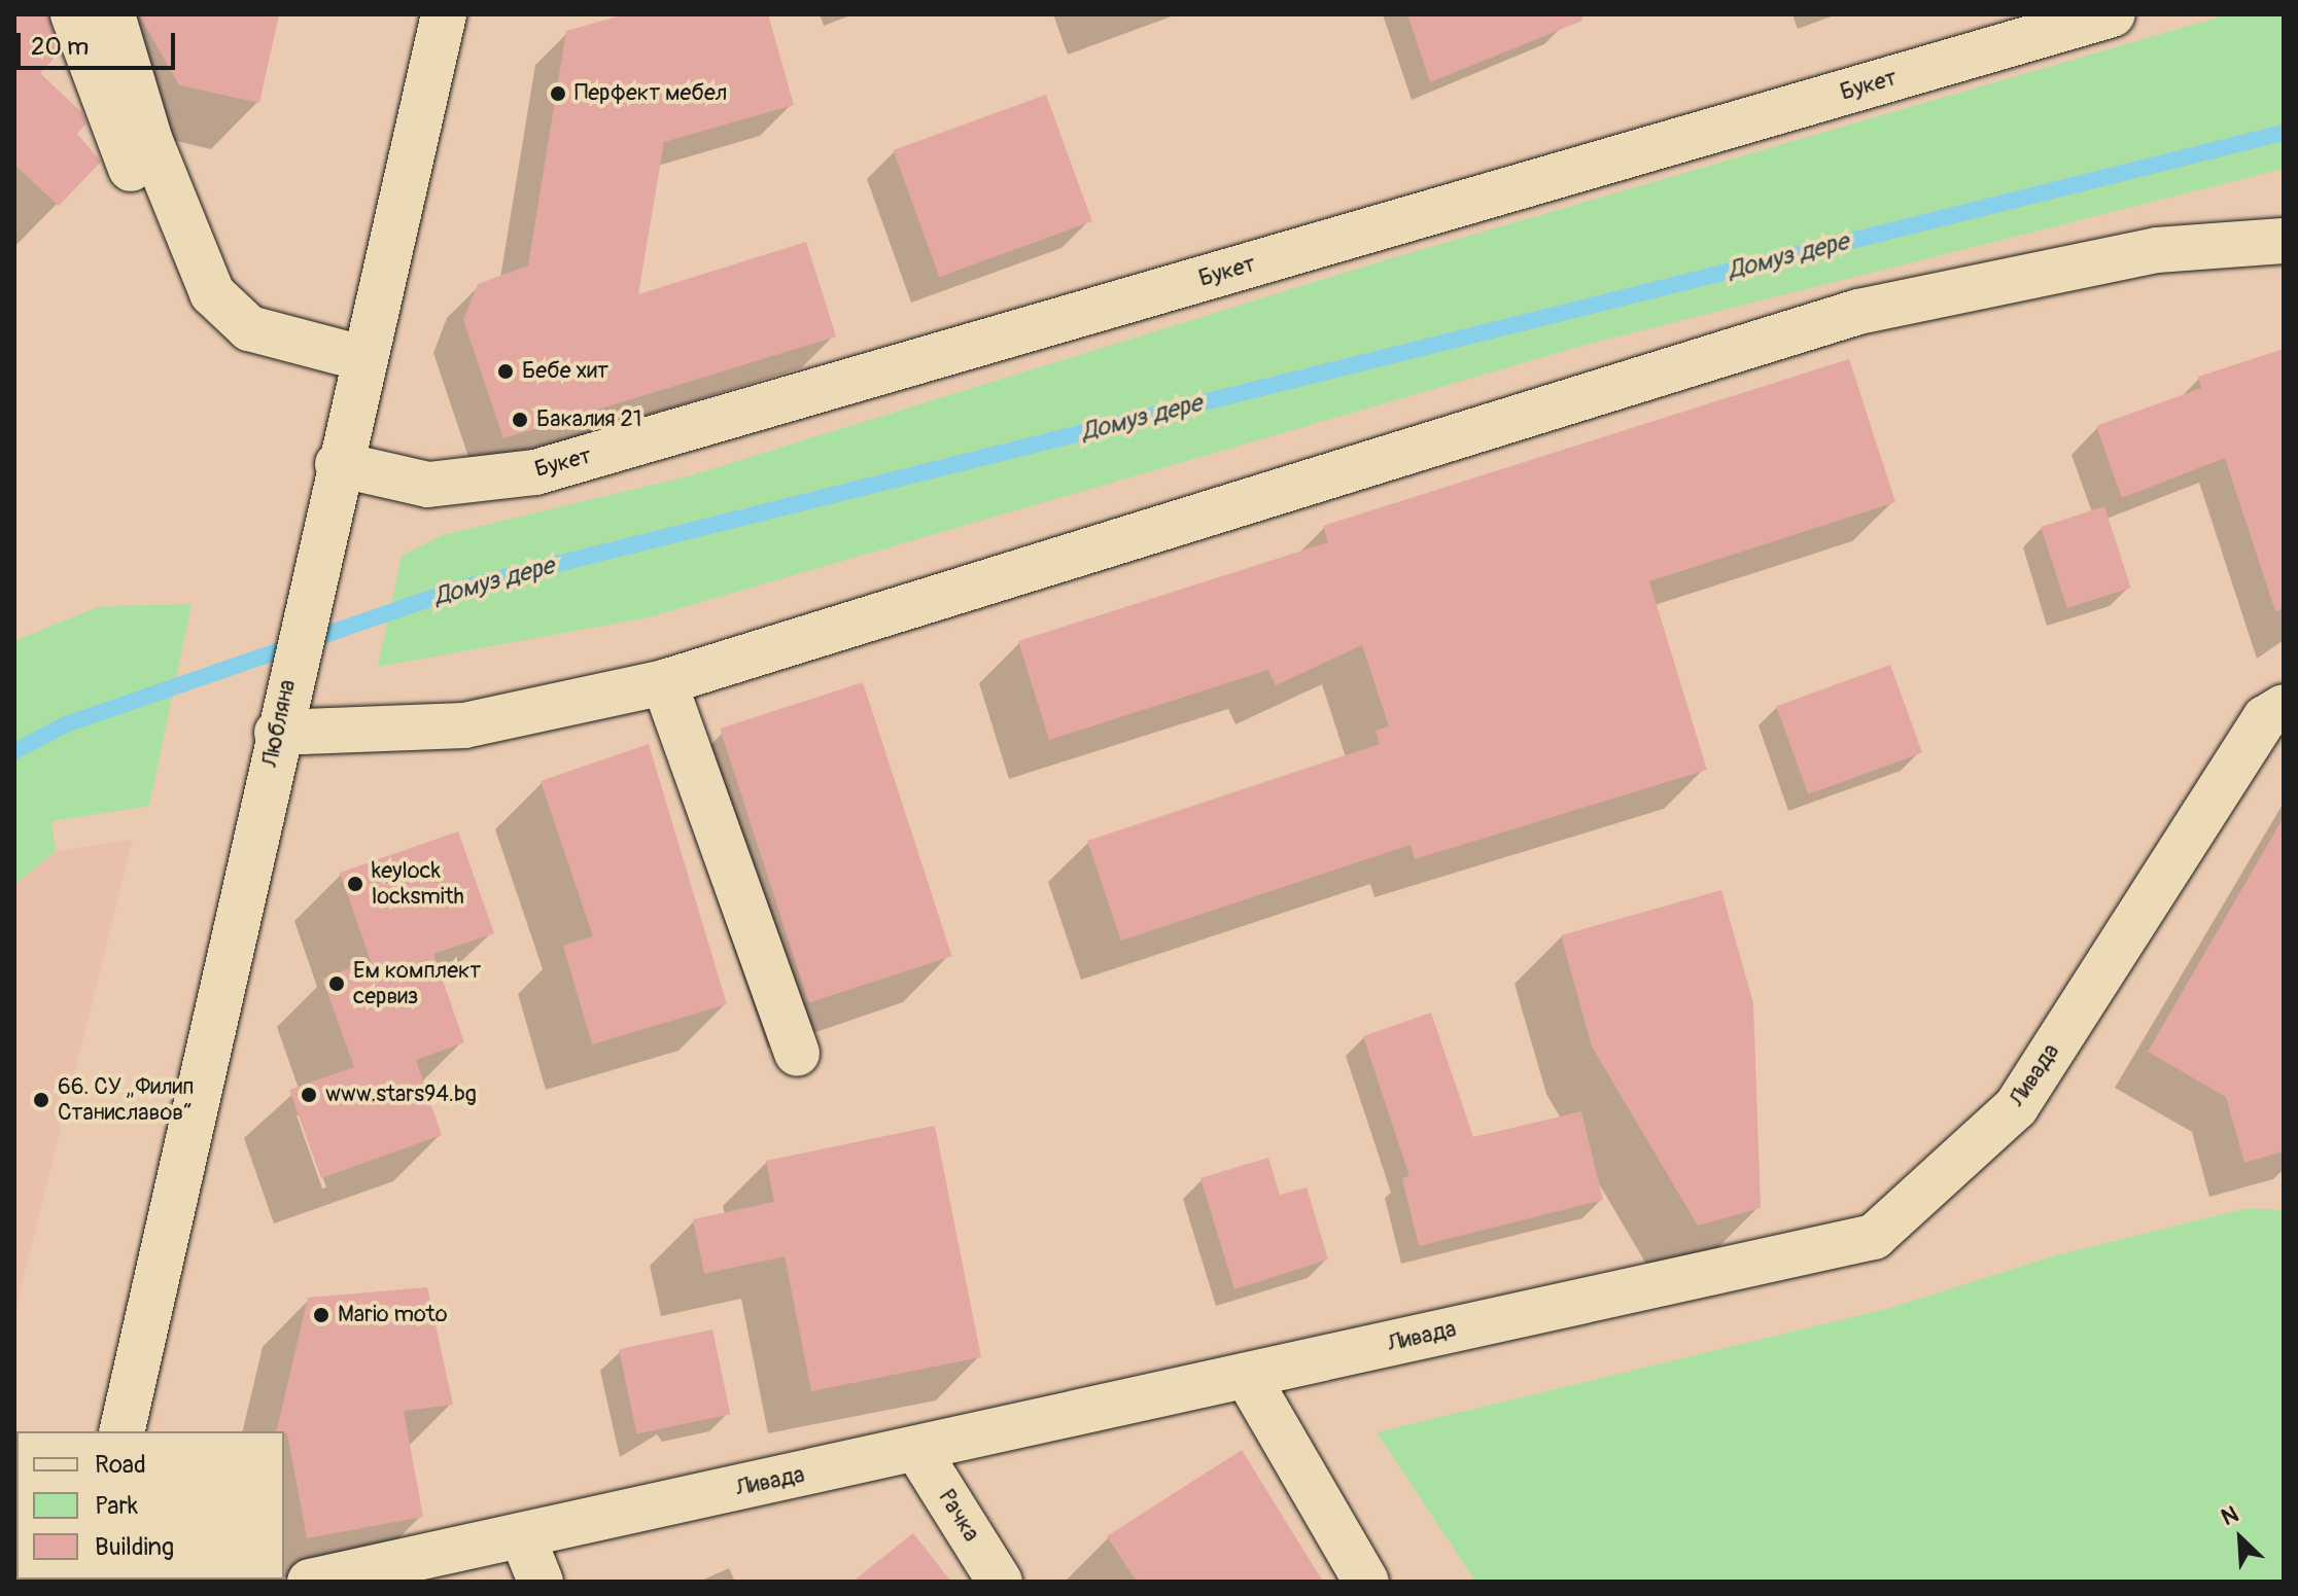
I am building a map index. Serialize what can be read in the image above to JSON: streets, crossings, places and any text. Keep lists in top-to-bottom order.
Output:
{
  "streets": {
    "street": [
      "Букет",
      "Любляна",
      "Ливада",
      "Рачка"
    ]
  },
  "crossings": [
    ["Букет", "Любляна"],
    ["Ливада", "Рачка"]
  ],
  "water": ["Домуз дере"],
  "places": [
    "Перфект мебел",
    "Бебе хит",
    "Бакалия 21",
    "keylock locksmith",
    "Ем комплект сервиз",
    "www.stars94.bg",
    "66. СУ „Филип Станиславов“",
    "Mario moto"
  ],
  "legend": ["Road", "Park", "Building"],
  "scale_bar": "20 m",
  "north": "top left"
}
